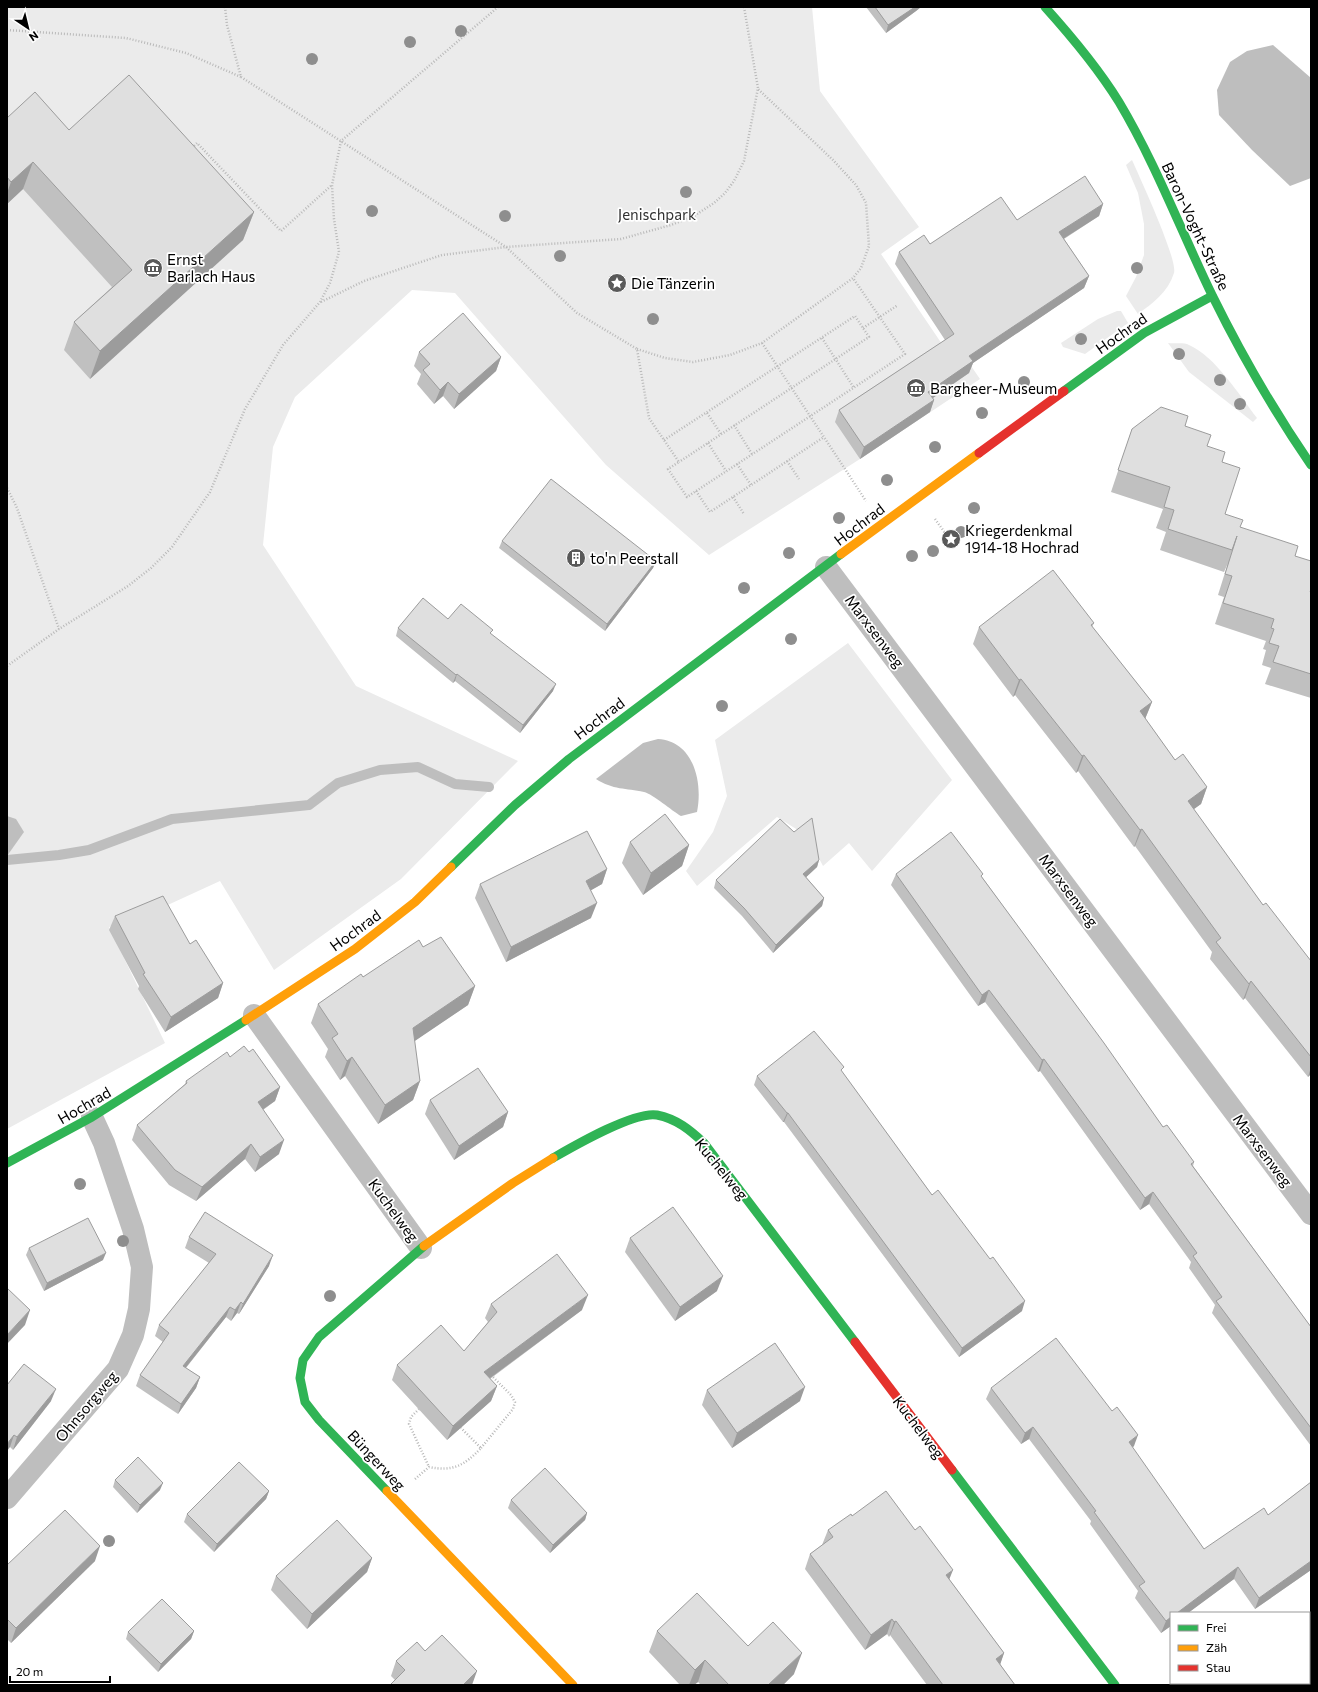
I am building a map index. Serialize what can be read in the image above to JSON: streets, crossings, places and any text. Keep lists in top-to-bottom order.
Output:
{
  "streets": {
    "street": [
      "Baron-Voght-Straße",
      "Hochrad",
      "Marxsenweg",
      "Kuchelweg",
      "Ohnsorgweg",
      "Büngerweg"
    ]
  },
  "crossings": [
    ["Baron-Voght-Straße", "Hochrad"],
    ["Hochrad", "Marxsenweg"],
    ["Hochrad", "Kuchelweg"],
    ["Hochrad", "Ohnsorgweg"],
    ["Kuchelweg", "Büngerweg"]
  ],
  "parks": ["Jenischpark"],
  "places": {
    "museum": ["Ernst Barlach Haus", "Bargheer-Museum"],
    "place": ["Die Tänzerin", "Kriegerdenkmal 1914-18 Hochrad"],
    "building": ["to'n Peerstall"]
  },
  "legend": ["Frei", "Zäh", "Stau"],
  "scale_bar": "20 m",
  "north": "bottom right"
}
